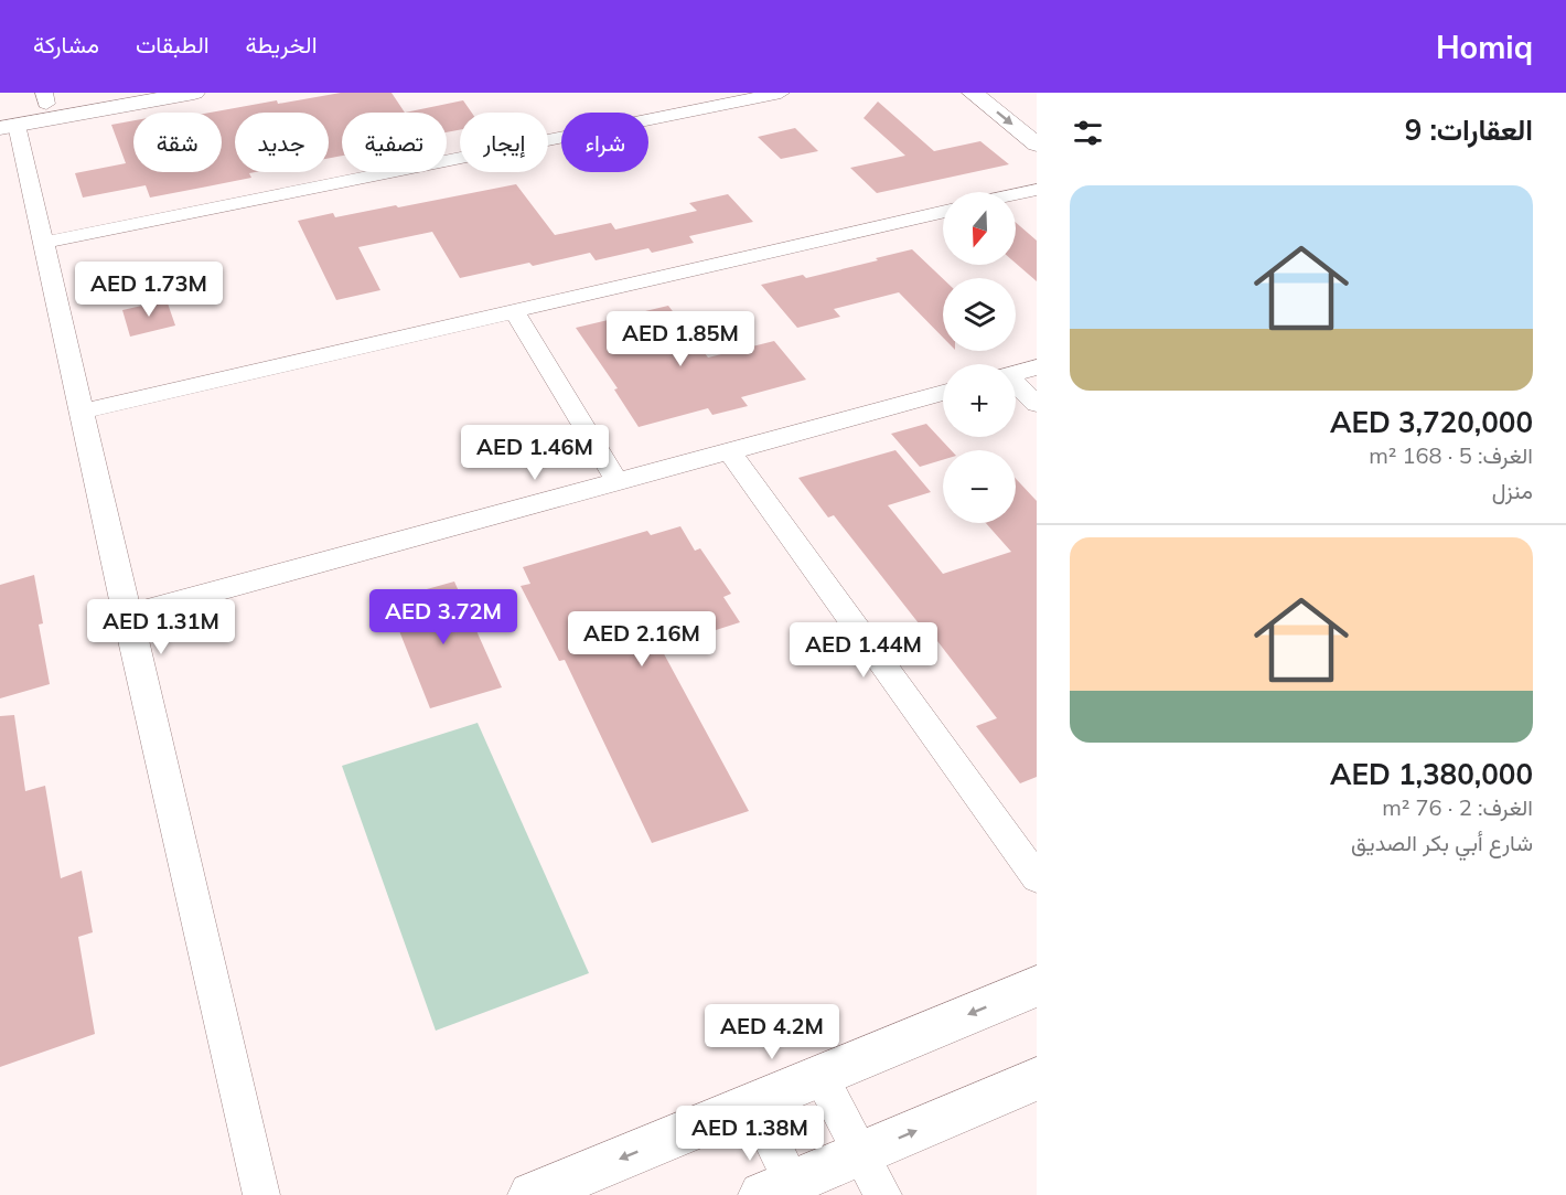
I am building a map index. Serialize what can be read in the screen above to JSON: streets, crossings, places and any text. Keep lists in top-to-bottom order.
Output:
{
  "north": "bottom",
  "page": {
    "header": "Homiq",
    "nav": ["الخريطة", "الطبقات", "مشاركة"],
    "heading": "العقارات: 9",
    "chip": [
      "شراء",
      "إيجار",
      "تصفية",
      "جديد",
      "شقة"
    ],
    "list": [
      {
        "name": "AED 3,720,000",
        "note": "الغرف: 5 · 168 m² · منزل"
      },
      {
        "name": "AED 1,380,000",
        "note": "الغرف: 2 · 76 m² · شارع أبي بكر الصديق"
      }
    ],
    "map_buttons": ["+", "−"],
    "price": [
      "AED 1.73M",
      "AED 1.85M",
      "AED 1.46M",
      "AED 3.72M",
      "AED 1.31M",
      "AED 2.16M",
      "AED 1.44M",
      "AED 4.2M",
      "AED 1.38M"
    ]
  }
}
